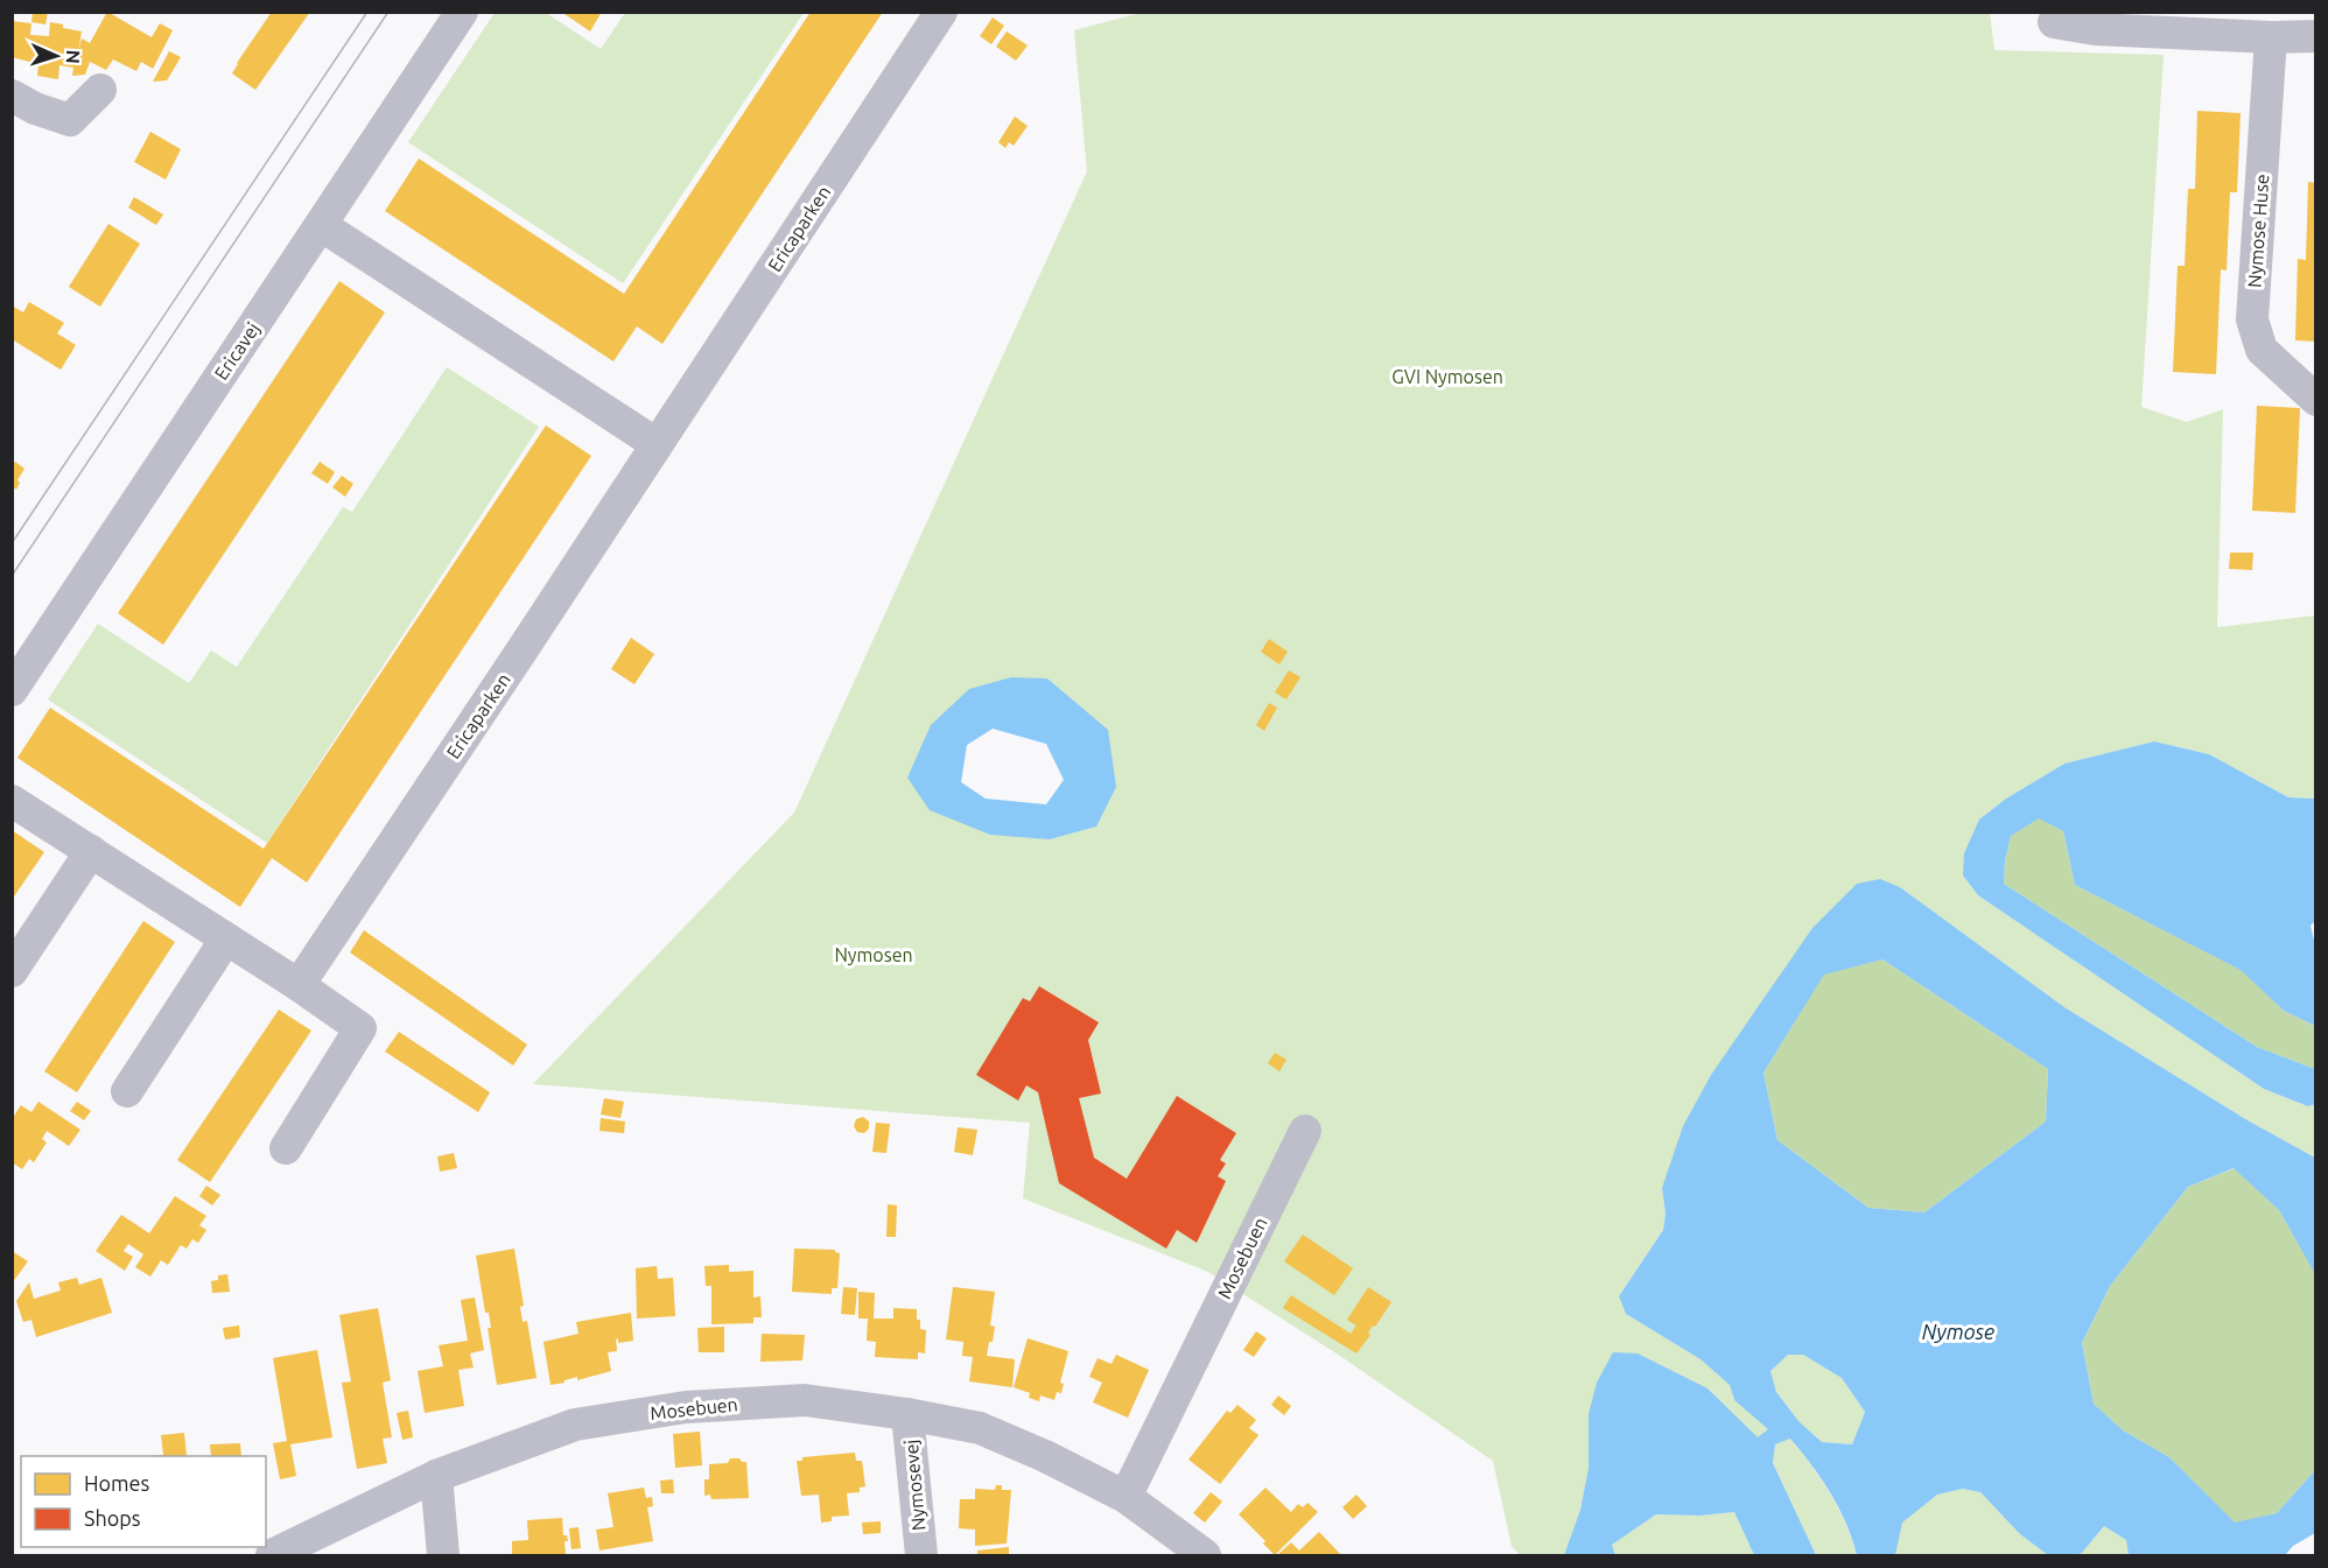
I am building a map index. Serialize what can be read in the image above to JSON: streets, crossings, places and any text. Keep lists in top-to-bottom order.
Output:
{
  "streets": {
    "street": [
      "Ericaparken",
      "Nymose Huse",
      "Ericavej",
      "Mosebuen",
      "Nymosevej"
    ]
  },
  "crossings": [
    ["Mosebuen", "Nymosevej"]
  ],
  "water": ["Nymose"],
  "parks": ["GVI Nymosen", "Nymosen"],
  "legend": ["Homes", "Shops"],
  "north": "right"
}
